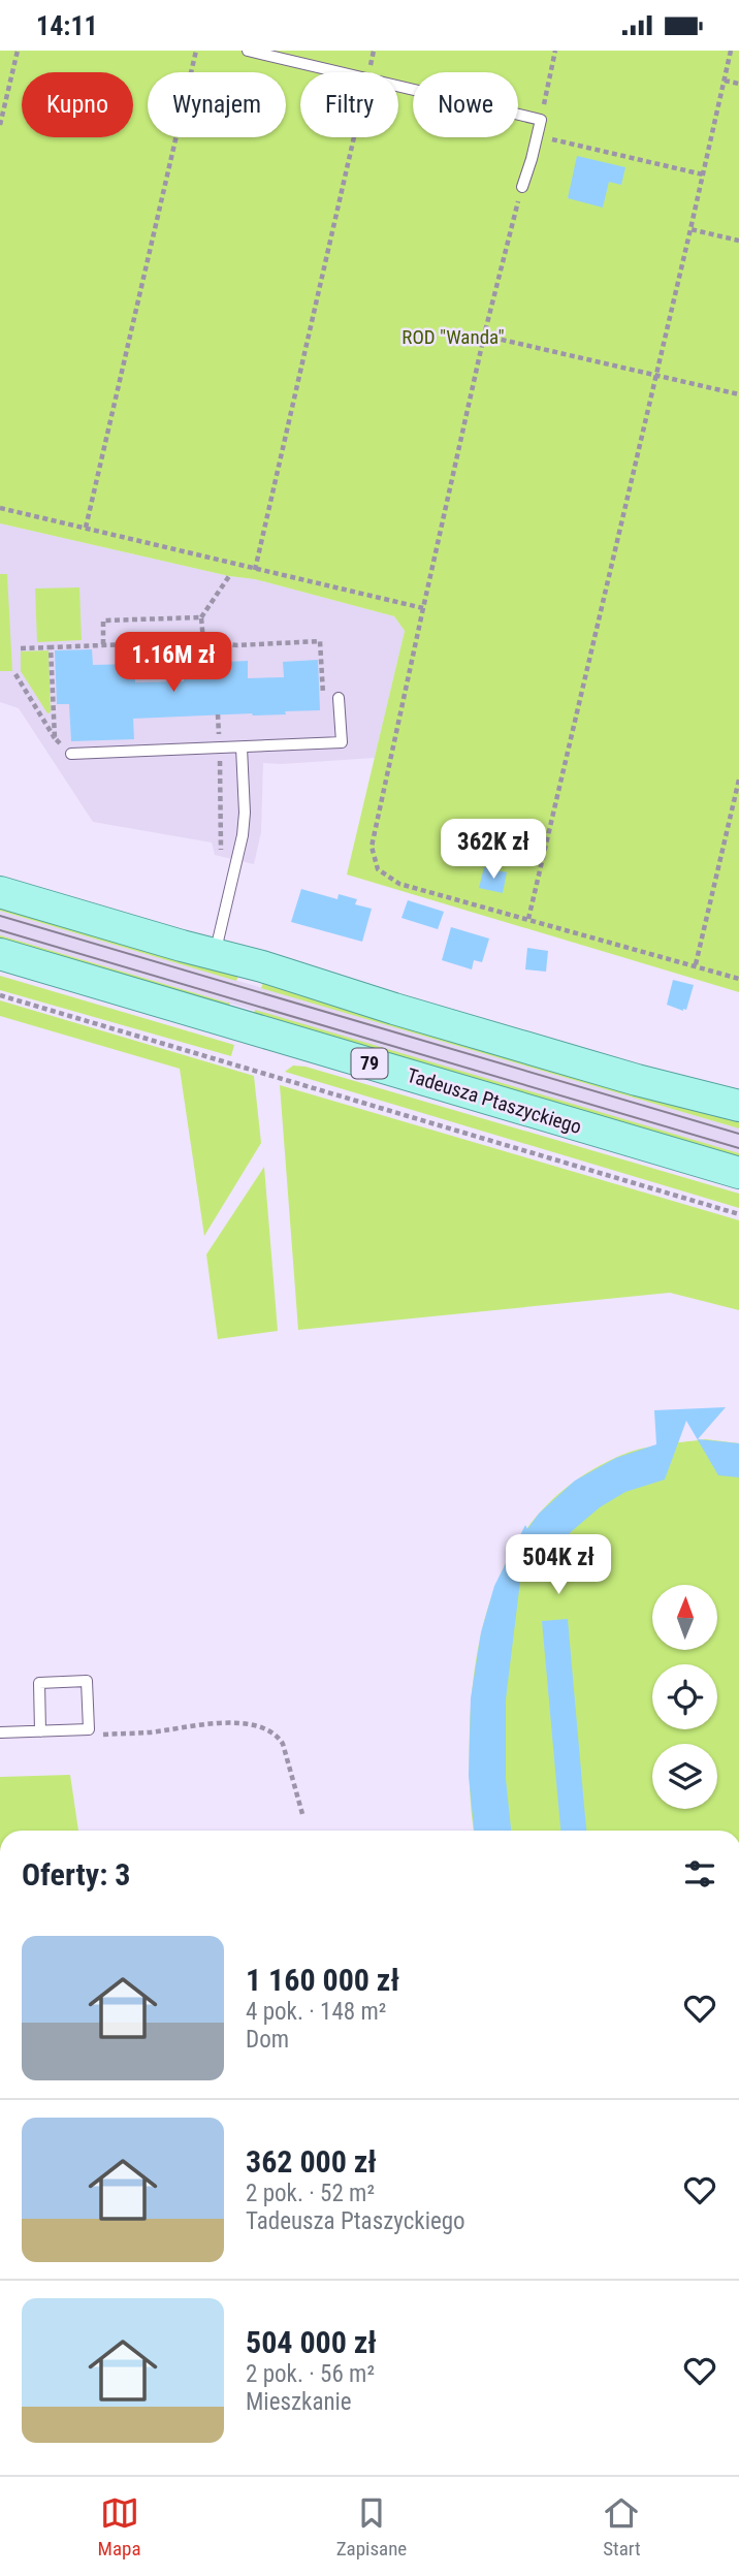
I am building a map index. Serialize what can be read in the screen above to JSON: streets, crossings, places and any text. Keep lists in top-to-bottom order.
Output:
{
  "streets": {
    "main road": ["79", "Tadeusza Ptaszyckiego"]
  },
  "parks": ["ROD \"Wanda\""],
  "north": "top",
  "page": {
    "status": "14:11",
    "chip": [
      "Kupno",
      "Wynajem",
      "Filtry",
      "Nowe"
    ],
    "price": ["1.16M zł", "362K zł", "504K zł"],
    "heading": "Oferty: 3",
    "list": [
      {
        "name": "1 160 000 zł",
        "note": "4 pok. · 148 m² · Dom"
      },
      {
        "name": "362 000 zł",
        "note": "2 pok. · 52 m² · Tadeusza Ptaszyckiego"
      },
      {
        "name": "504 000 zł",
        "note": "2 pok. · 56 m² · Mieszkanie"
      }
    ],
    "tabs": ["Mapa", "Zapisane", "Start"]
  }
}
